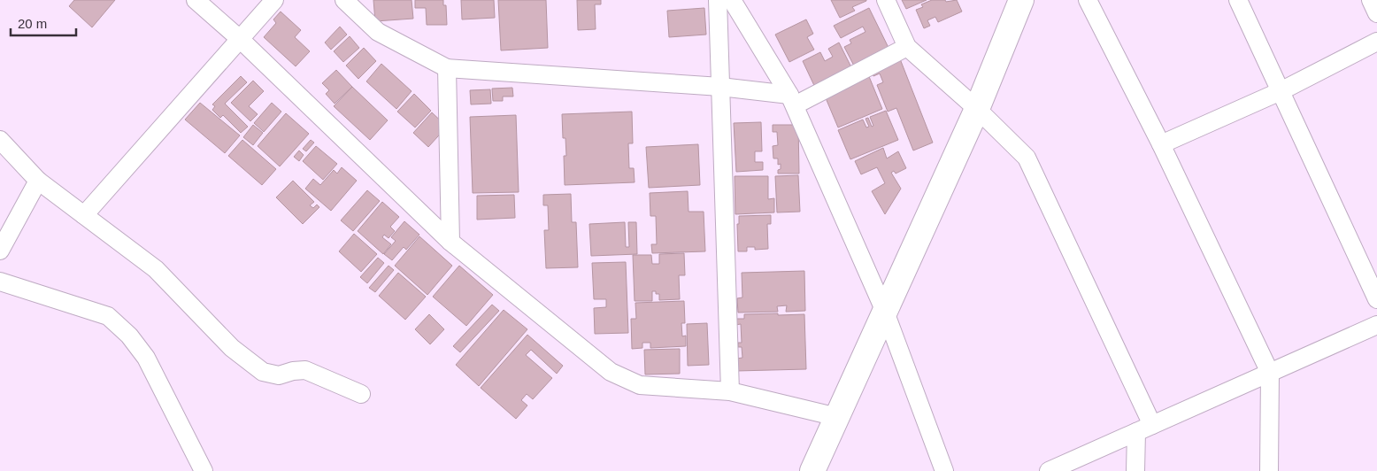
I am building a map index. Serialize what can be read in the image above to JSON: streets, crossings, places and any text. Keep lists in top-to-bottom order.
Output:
{
  "scale_bar": "20 m"
}
